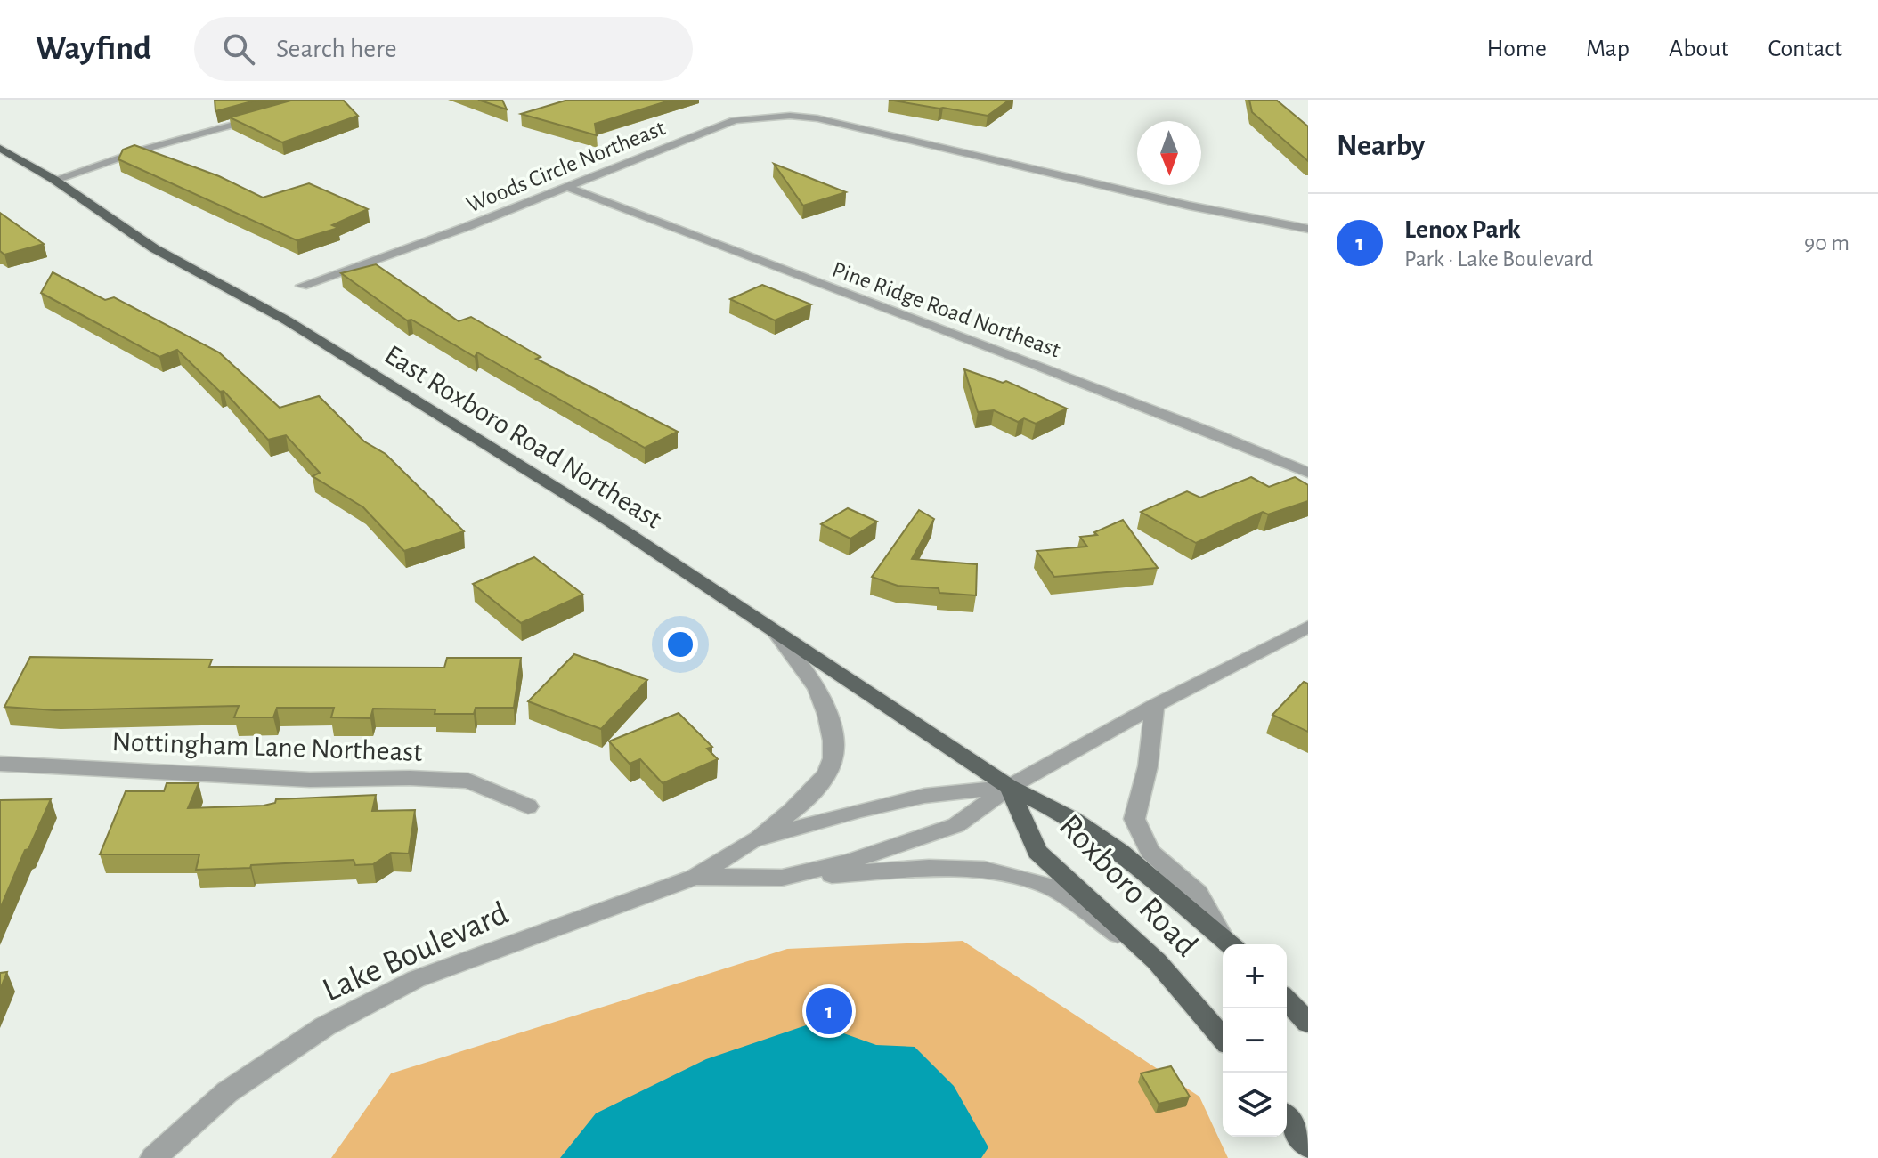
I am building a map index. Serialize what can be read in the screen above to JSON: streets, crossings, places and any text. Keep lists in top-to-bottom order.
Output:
{
  "streets": {
    "main road": ["East Roxboro Road Northeast", "Roxboro Road"],
    "street": [
      "Woods Circle Northeast",
      "Pine Ridge Road Northeast",
      "Nottingham Lane Northeast",
      "Lake Boulevard"
    ]
  },
  "crossings": [
    ["Woods Circle Northeast", "Pine Ridge Road Northeast"],
    ["East Roxboro Road Northeast", "Roxboro Road"],
    ["East Roxboro Road Northeast", "Lake Boulevard"],
    ["Roxboro Road", "Lake Boulevard"]
  ],
  "north": "bottom",
  "page": {
    "header": "Wayfind",
    "search": "Search here",
    "nav": [
      "Home",
      "Map",
      "About",
      "Contact"
    ],
    "heading": "Nearby",
    "list": [
      {
        "mark": "1",
        "name": "Lenox Park",
        "note": "Park · Lake Boulevard",
        "value": "90 m"
      }
    ],
    "map_buttons": ["+", "−"],
    "pins": "1"
  }
}
